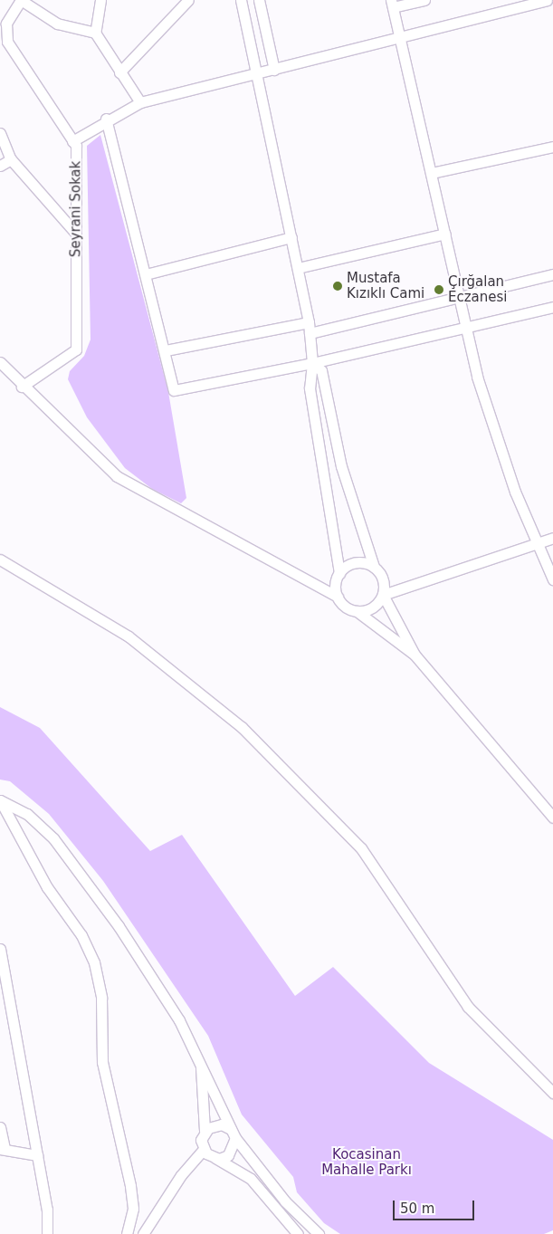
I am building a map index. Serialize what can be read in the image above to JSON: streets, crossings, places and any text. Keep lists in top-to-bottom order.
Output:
{
  "streets": {
    "street": ["Seyrani Sokak"]
  },
  "parks": ["Kocasinan Mahalle Parkı"],
  "places": ["Mustafa Kızıklı Cami", "Çırğalan Eczanesi"],
  "scale_bar": "50 m"
}
